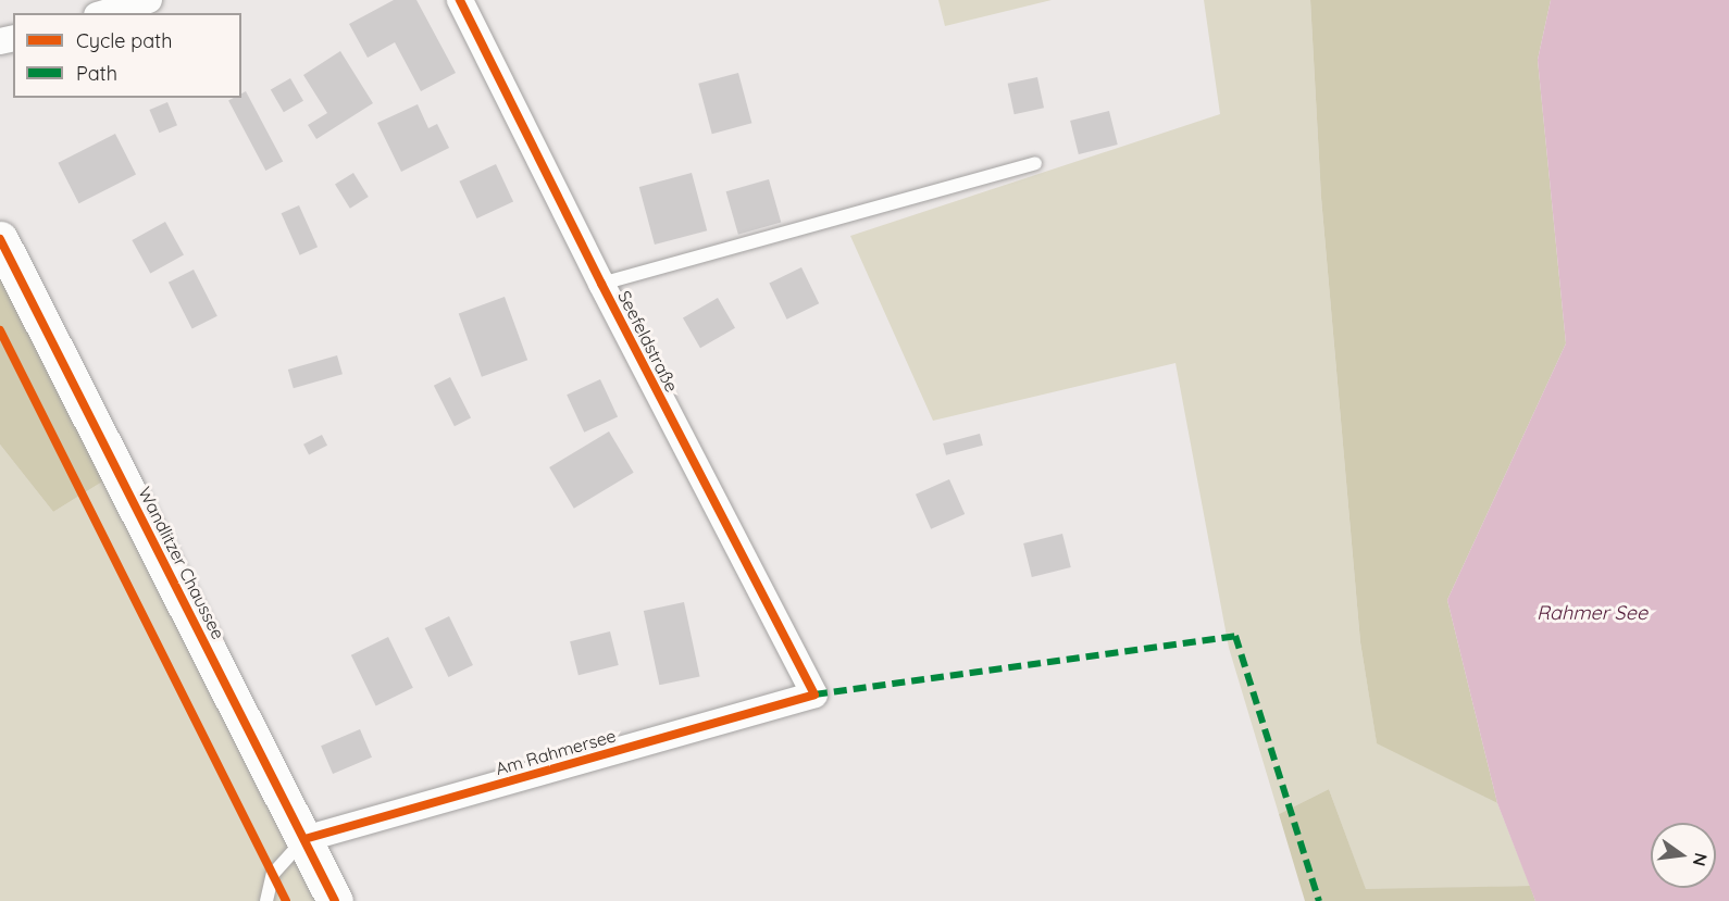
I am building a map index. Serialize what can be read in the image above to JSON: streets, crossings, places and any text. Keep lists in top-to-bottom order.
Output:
{
  "streets": {
    "street": ["Seefeldstraße", "Wandlitzer Chaussee", "Am Rahmersee"]
  },
  "crossings": [
    ["Seefeldstraße", "Am Rahmersee"],
    ["Wandlitzer Chaussee", "Am Rahmersee"]
  ],
  "water": ["Rahmer See"],
  "legend": ["Cycle path", "Path"],
  "north": "right"
}
